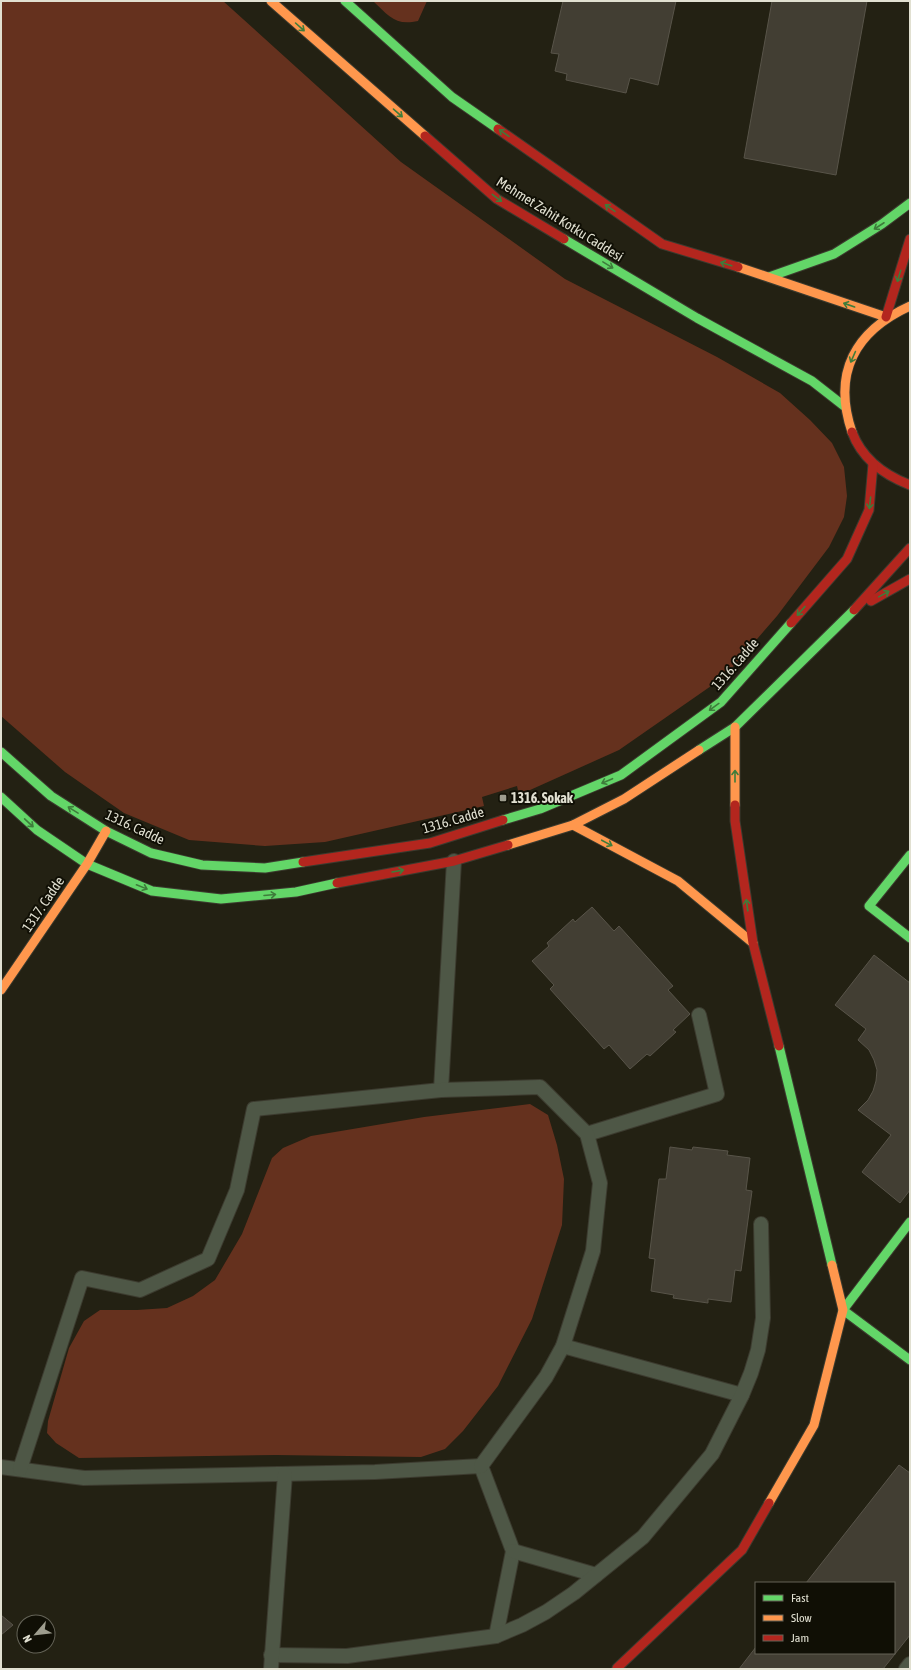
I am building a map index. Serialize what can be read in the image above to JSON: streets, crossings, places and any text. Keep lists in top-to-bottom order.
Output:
{
  "streets": {
    "street": ["Mehmet Zahit Kotku Caddesi", "1316. Cadde", "1317. Cadde"]
  },
  "crossings": [
    ["1316. Cadde", "1317. Cadde"]
  ],
  "places": {
    "transit": ["1316. Sokak"]
  },
  "legend": ["Fast", "Slow", "Jam"],
  "north": "bottom left"
}
